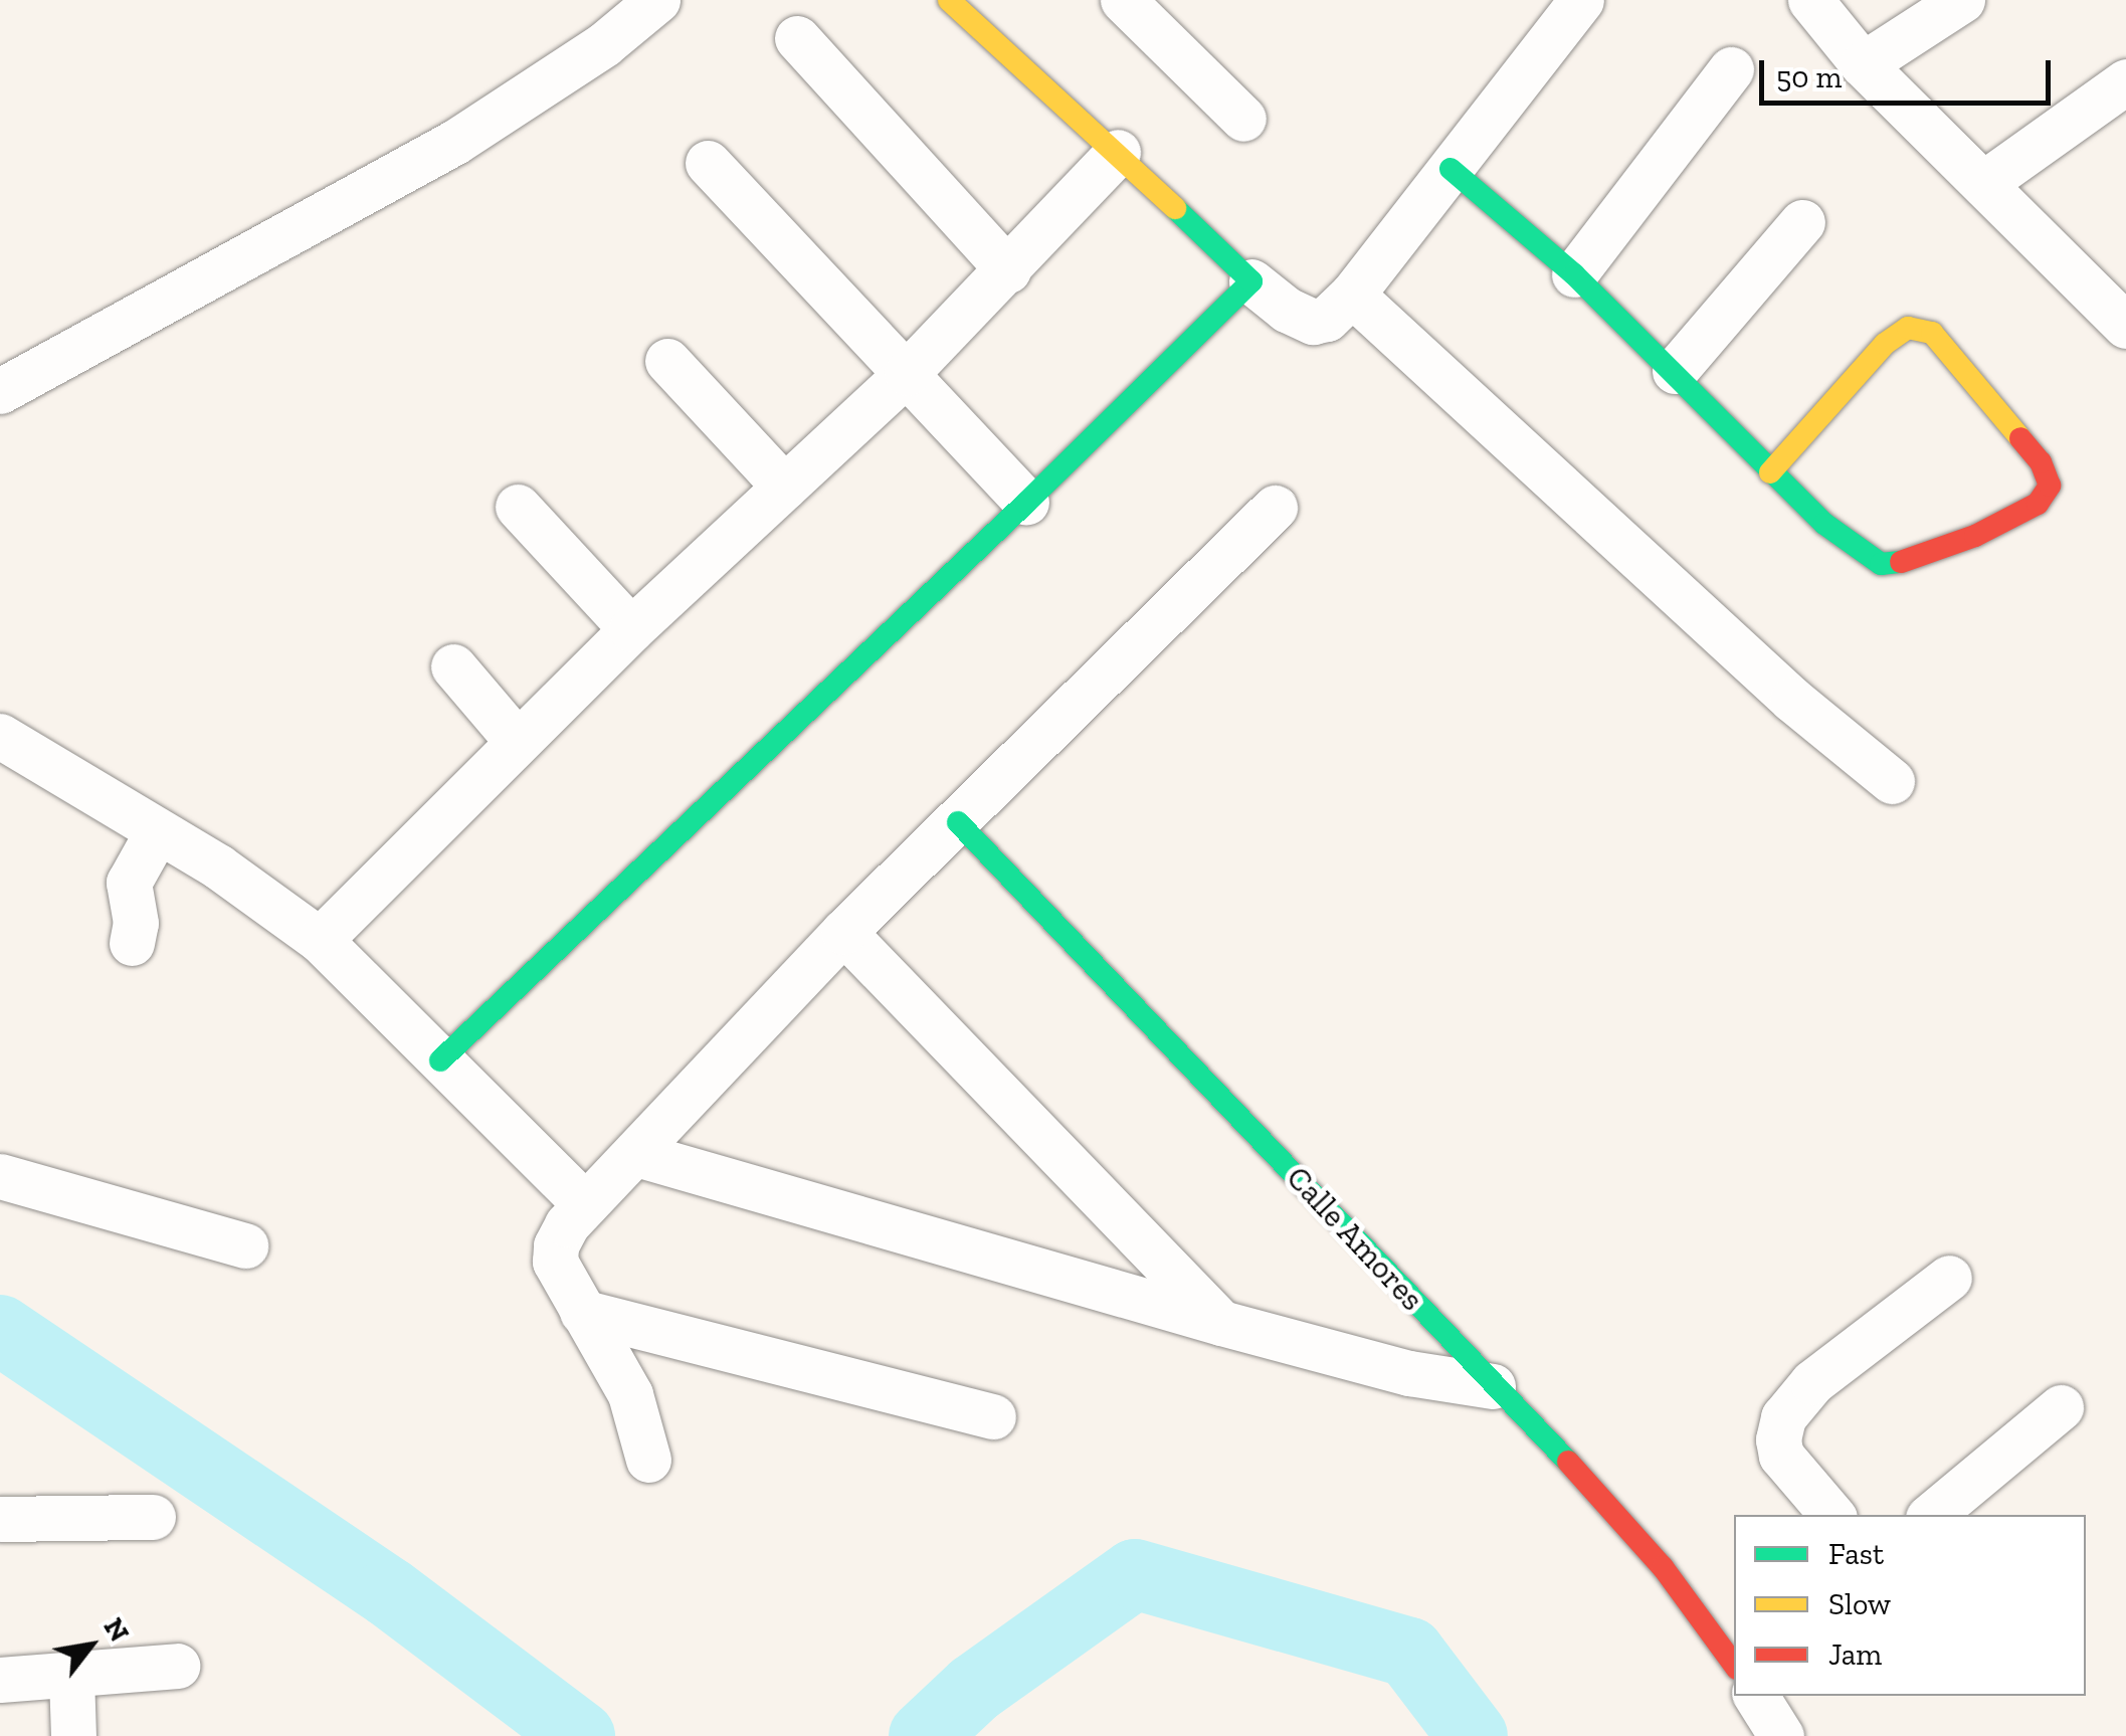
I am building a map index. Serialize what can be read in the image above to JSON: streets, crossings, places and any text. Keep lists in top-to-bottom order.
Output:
{
  "streets": {
    "street": ["Calle Amores"]
  },
  "legend": ["Fast", "Slow", "Jam"],
  "scale_bar": "50 m",
  "north": "top right"
}
